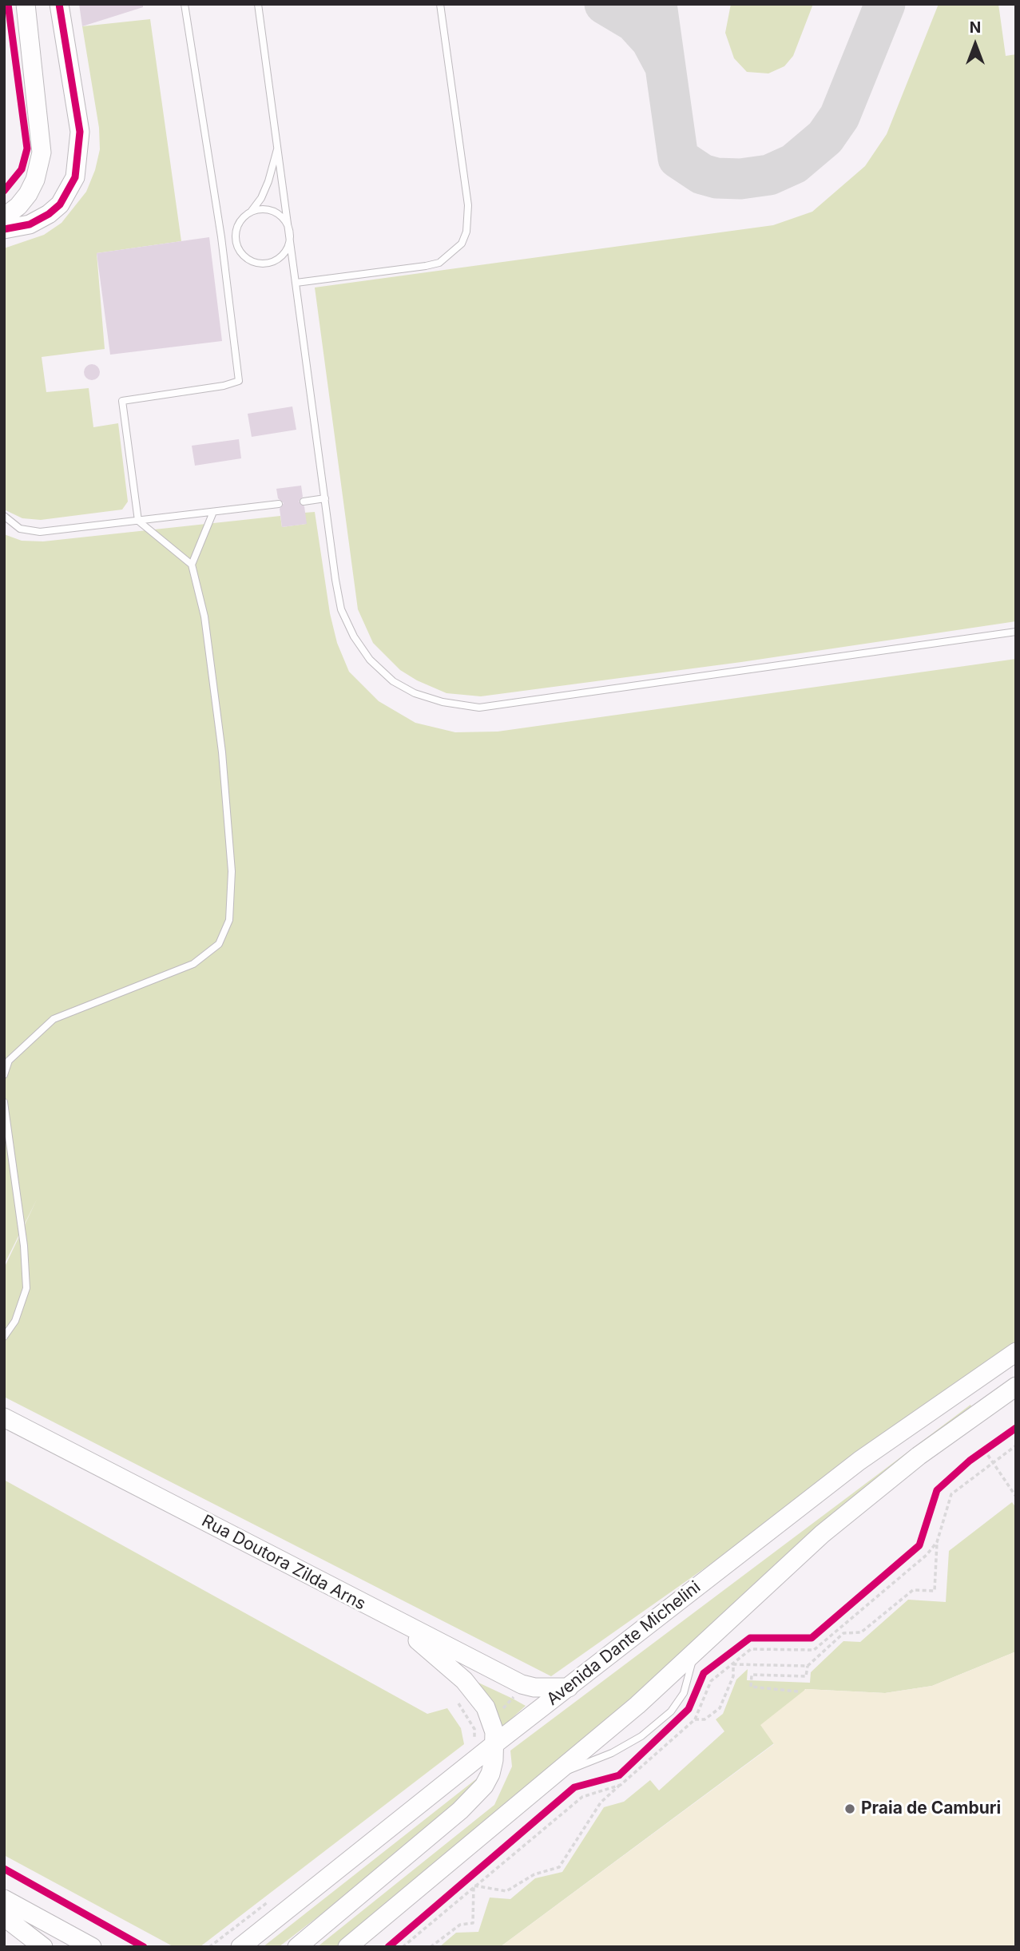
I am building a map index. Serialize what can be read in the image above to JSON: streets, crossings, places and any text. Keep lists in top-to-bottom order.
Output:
{
  "streets": {
    "main road": ["Rua Doutora Zilda Arns", "Avenida Dante Michelini"]
  },
  "crossings": [
    ["Rua Doutora Zilda Arns", "Avenida Dante Michelini"]
  ],
  "places": ["Praia de Camburi"],
  "north": "top"
}
